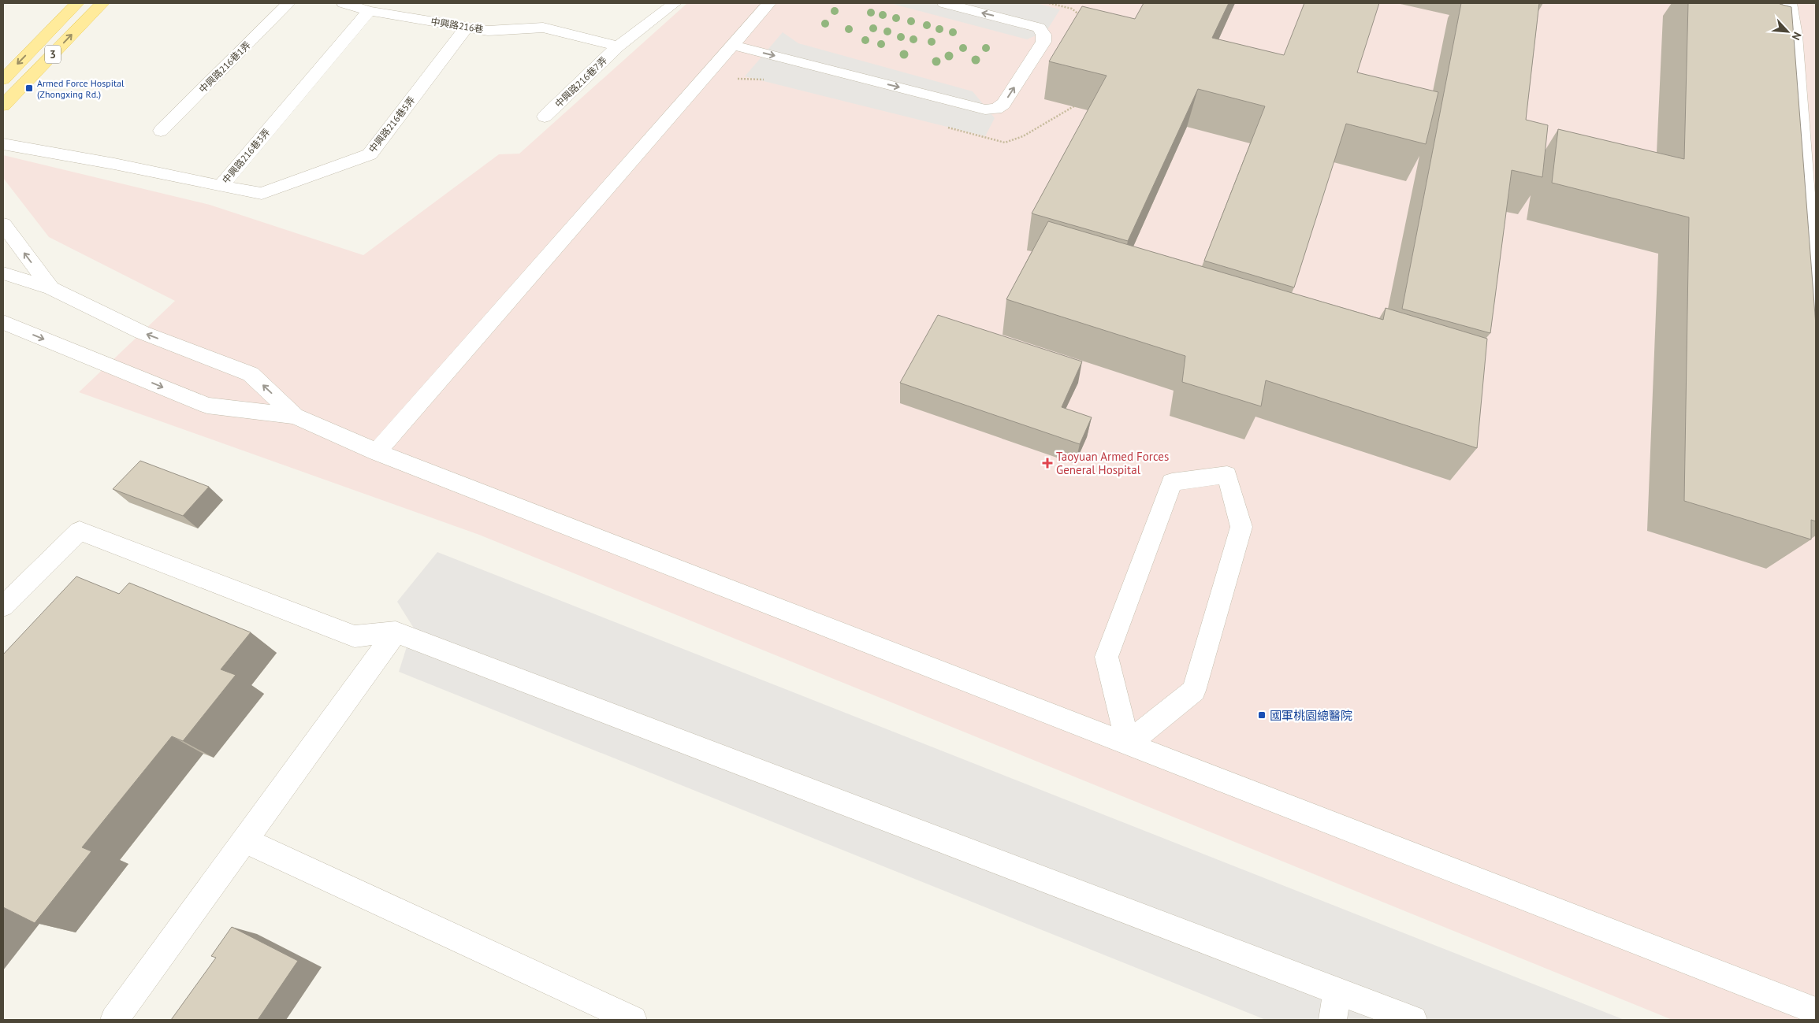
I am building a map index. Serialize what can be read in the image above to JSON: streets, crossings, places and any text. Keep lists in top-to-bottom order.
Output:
{
  "streets": {
    "main road": ["3"],
    "lane": [
      "中興路216巷",
      "中興路216巷1弄",
      "中興路216巷7弄",
      "中興路216巷5弄",
      "中興路216巷3弄"
    ]
  },
  "crossings": [
    ["中興路216巷", "中興路216巷7弄"],
    ["中興路216巷", "中興路216巷5弄"],
    ["中興路216巷", "中興路216巷3弄"],
    ["中興路216巷5弄", "中興路216巷3弄"]
  ],
  "places": {
    "transit": ["Armed Force Hospital (Zhongxing Rd.)", "國軍桃園總醫院"],
    "health": ["Taoyuan Armed Forces General Hospital"]
  },
  "north": "bottom right"
}
